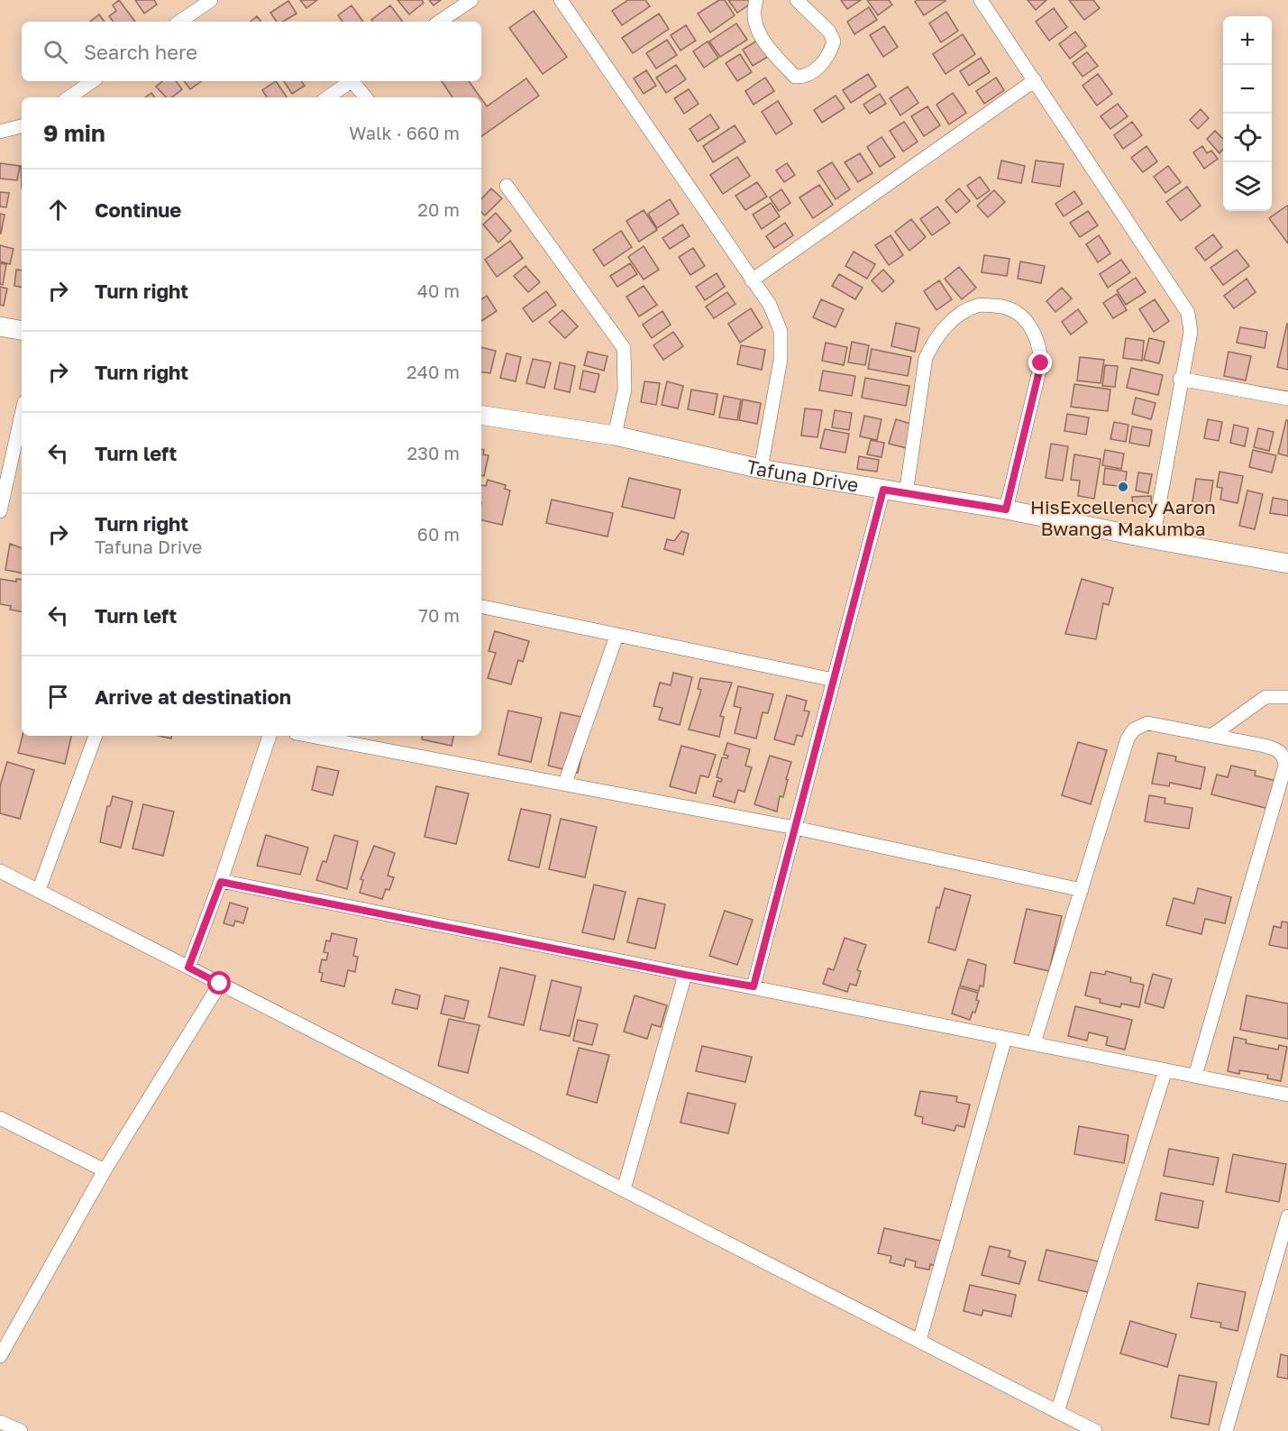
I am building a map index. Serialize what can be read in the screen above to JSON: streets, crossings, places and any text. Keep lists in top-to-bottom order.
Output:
{
  "streets": {
    "main road": ["Tafuna Drive"]
  },
  "places": ["HisExcellency Aaron Bwanga Makumba"],
  "page": {
    "map_buttons": ["+", "−"],
    "search": "Search here",
    "heading": ["9 min", "Walk · 660 m"],
    "list": [
      ["Continue", "20 m"],
      ["Turn right", "40 m"],
      ["Turn right", "240 m"],
      ["Turn left", "230 m"],
      ["Turn right", "Tafuna Drive", "60 m"],
      ["Turn left", "70 m"],
      "Arrive at destination"
    ]
  }
}
